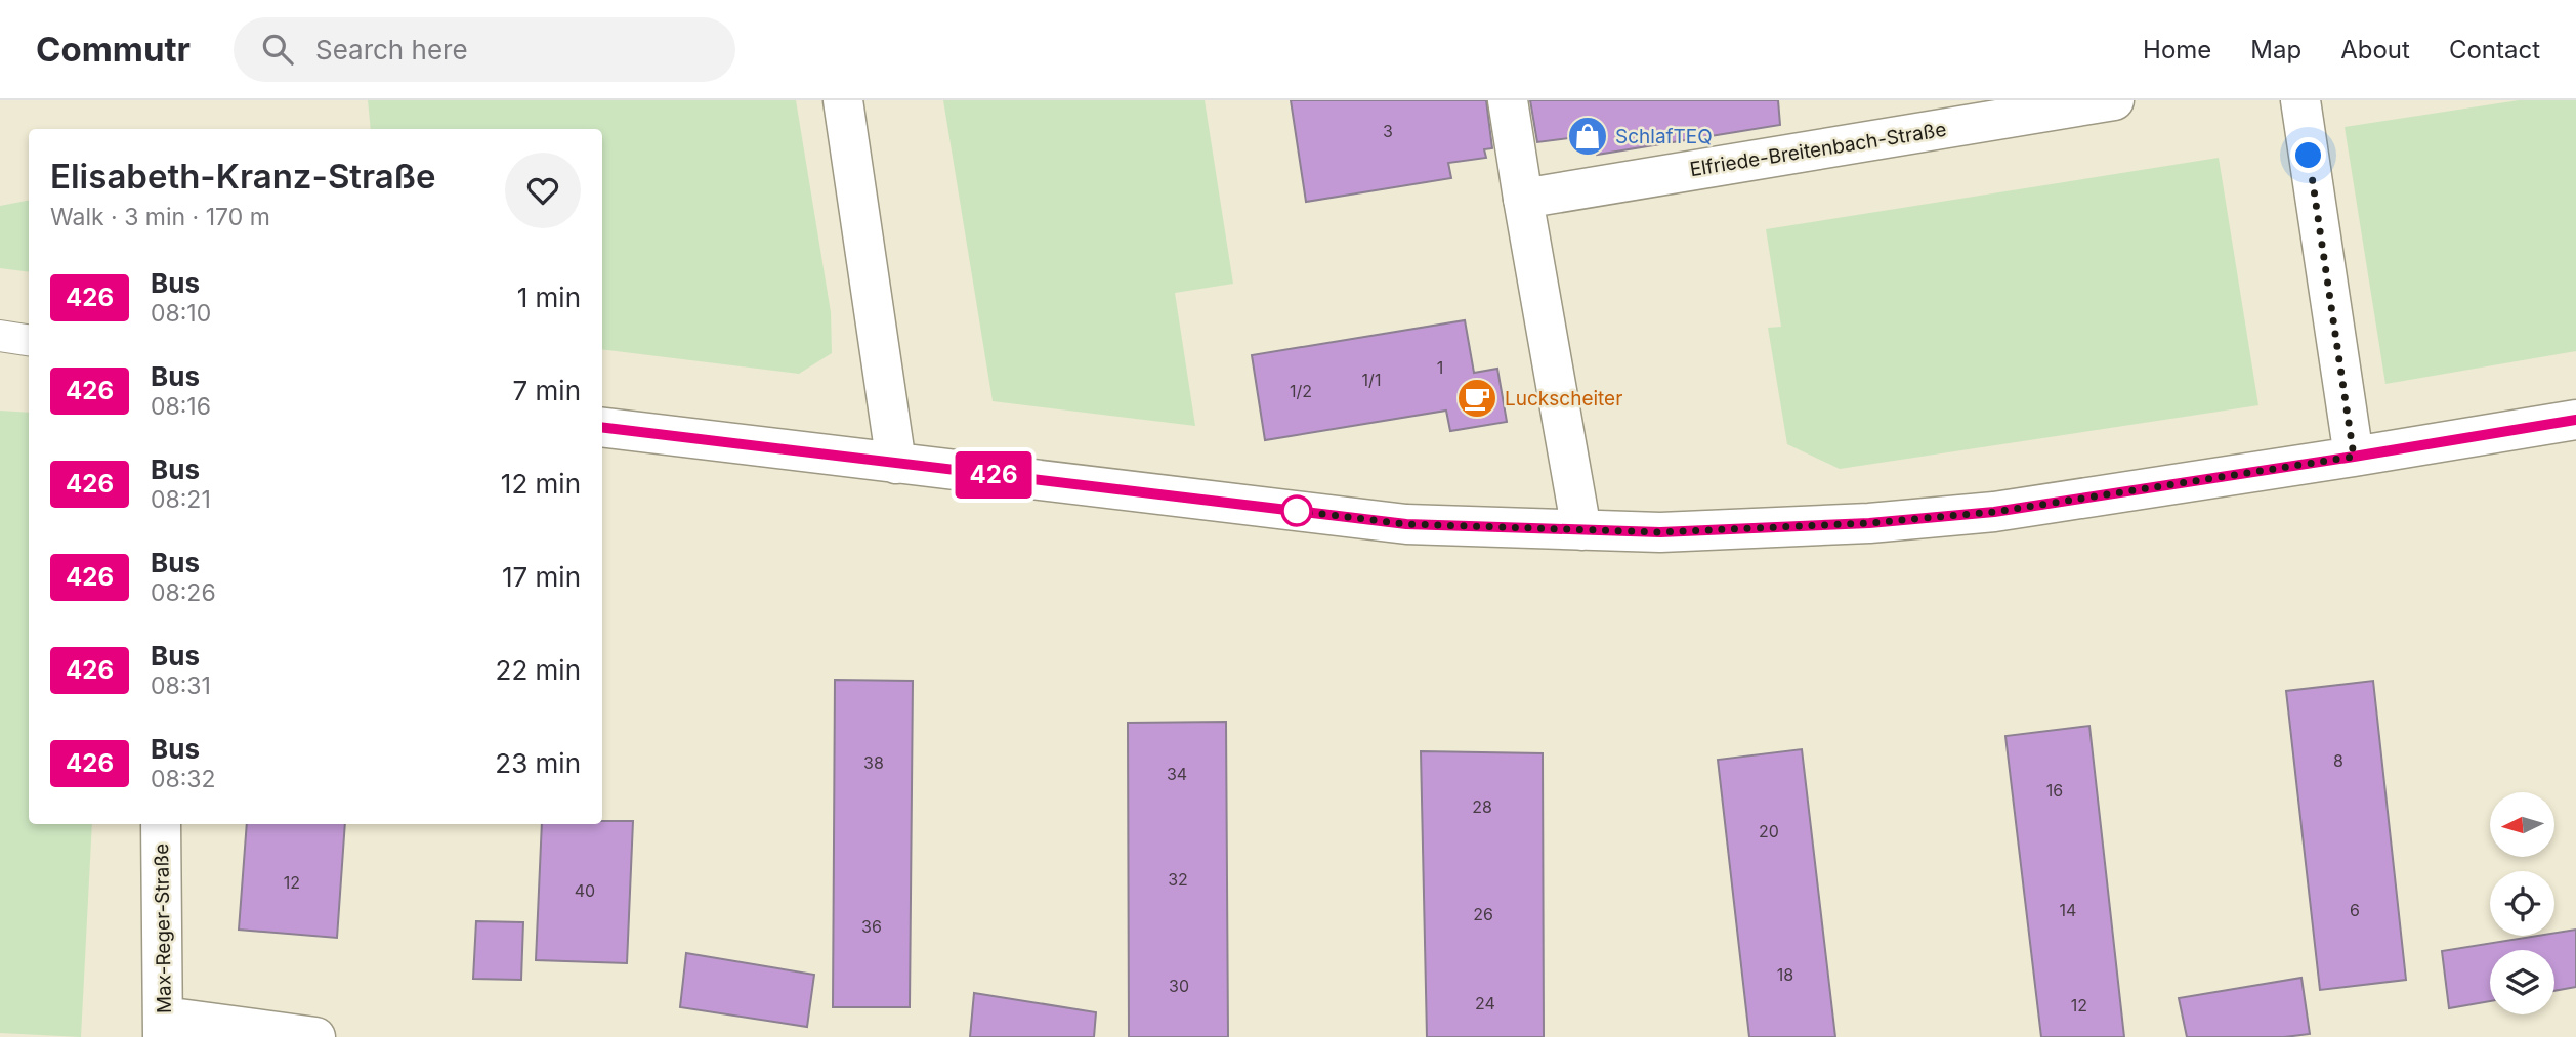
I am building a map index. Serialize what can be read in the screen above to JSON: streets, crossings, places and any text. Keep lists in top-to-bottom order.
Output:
{
  "streets": {
    "street": ["Elfriede-Breitenbach-Straße", "Max-Reger-Straße"]
  },
  "places": {
    "shop": ["SchlafTEQ"],
    "cafe": ["Luckscheiter"]
  },
  "lines": ["bus line 426"],
  "house_numbers": [
    "3",
    "1",
    "1/1",
    "1/2",
    "8",
    "38",
    "34",
    "16",
    "28",
    "20",
    "32",
    "12",
    "40",
    "14",
    "6",
    "26",
    "36",
    "18",
    "30",
    "24",
    "12"
  ],
  "north": "left",
  "page": {
    "header": "Commutr",
    "search": "Search here",
    "nav": [
      "Home",
      "Map",
      "About",
      "Contact"
    ],
    "on_map": "426",
    "heading": ["Elisabeth-Kranz-Straße", "Walk · 3 min · 170 m"],
    "list": [
      {
        "mark": "426",
        "name": "Bus",
        "note": "08:10",
        "value": "1 min"
      },
      {
        "mark": "426",
        "name": "Bus",
        "note": "08:16",
        "value": "7 min"
      },
      {
        "mark": "426",
        "name": "Bus",
        "note": "08:21",
        "value": "12 min"
      },
      {
        "mark": "426",
        "name": "Bus",
        "note": "08:26",
        "value": "17 min"
      },
      {
        "mark": "426",
        "name": "Bus",
        "note": "08:31",
        "value": "22 min"
      },
      {
        "mark": "426",
        "name": "Bus",
        "note": "08:32",
        "value": "23 min"
      }
    ]
  }
}
